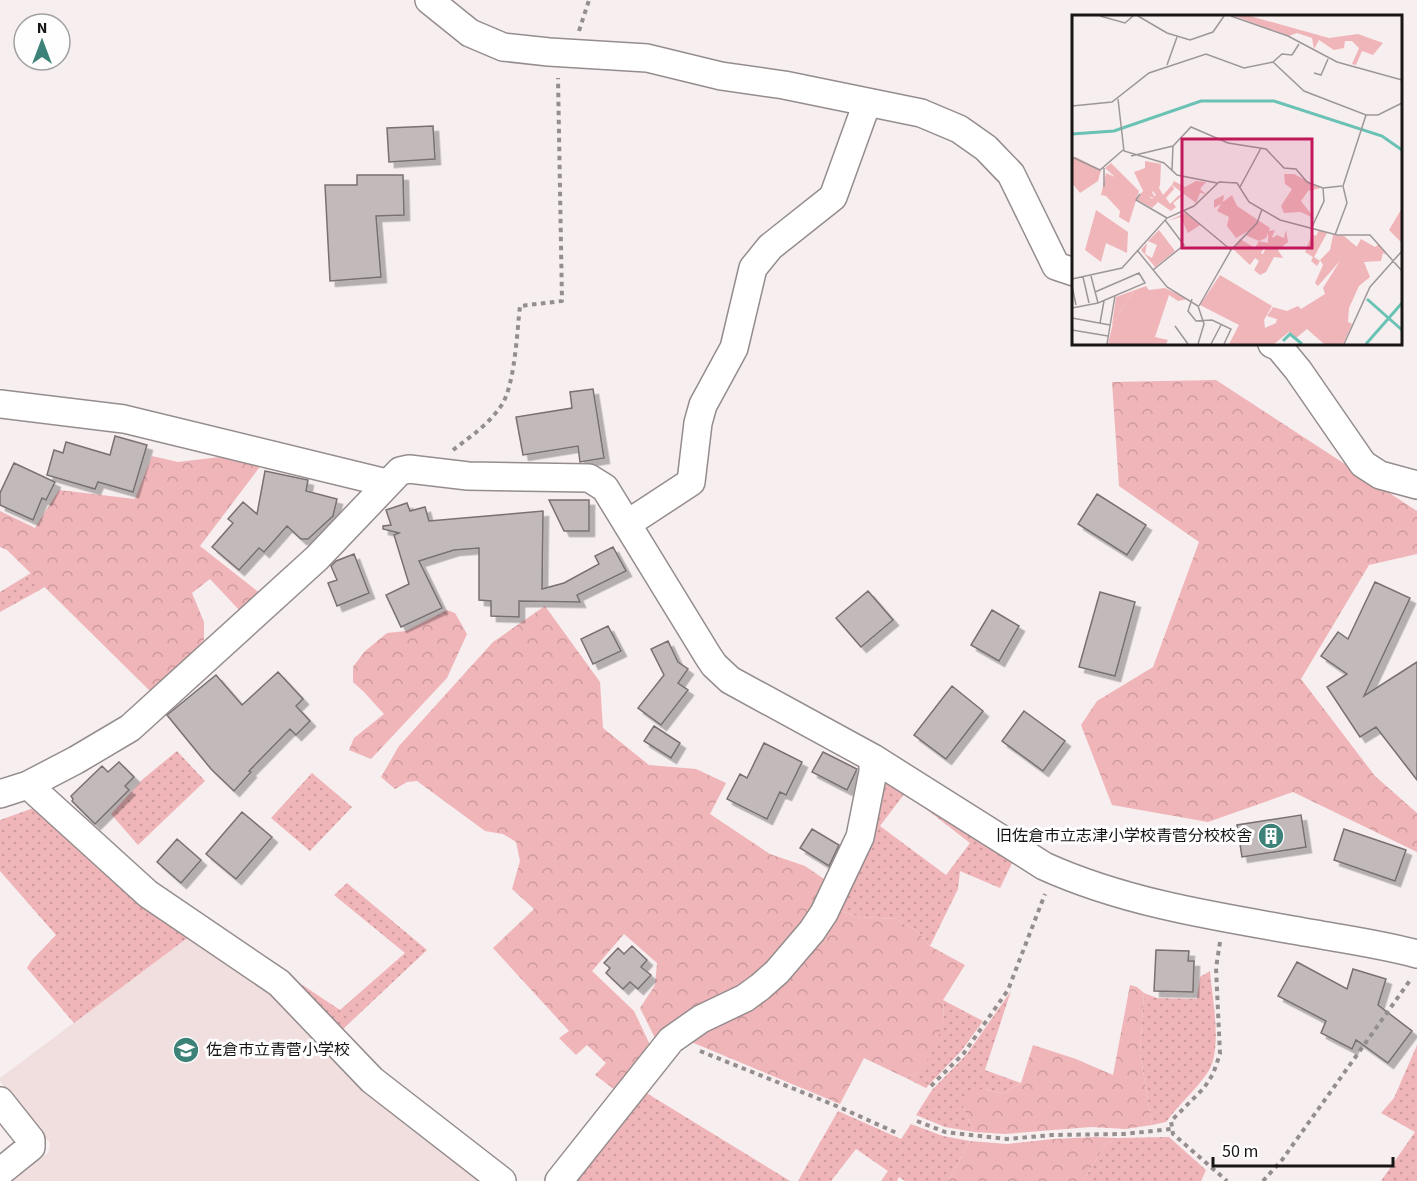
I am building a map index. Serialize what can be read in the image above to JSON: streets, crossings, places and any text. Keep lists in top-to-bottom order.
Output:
{
  "places": {
    "building": ["旧佐倉市立志津小学校青菅分校校舎"],
    "school or university": ["佐倉市立青菅小学校"]
  },
  "scale_bar": "50 m",
  "north": "top"
}
